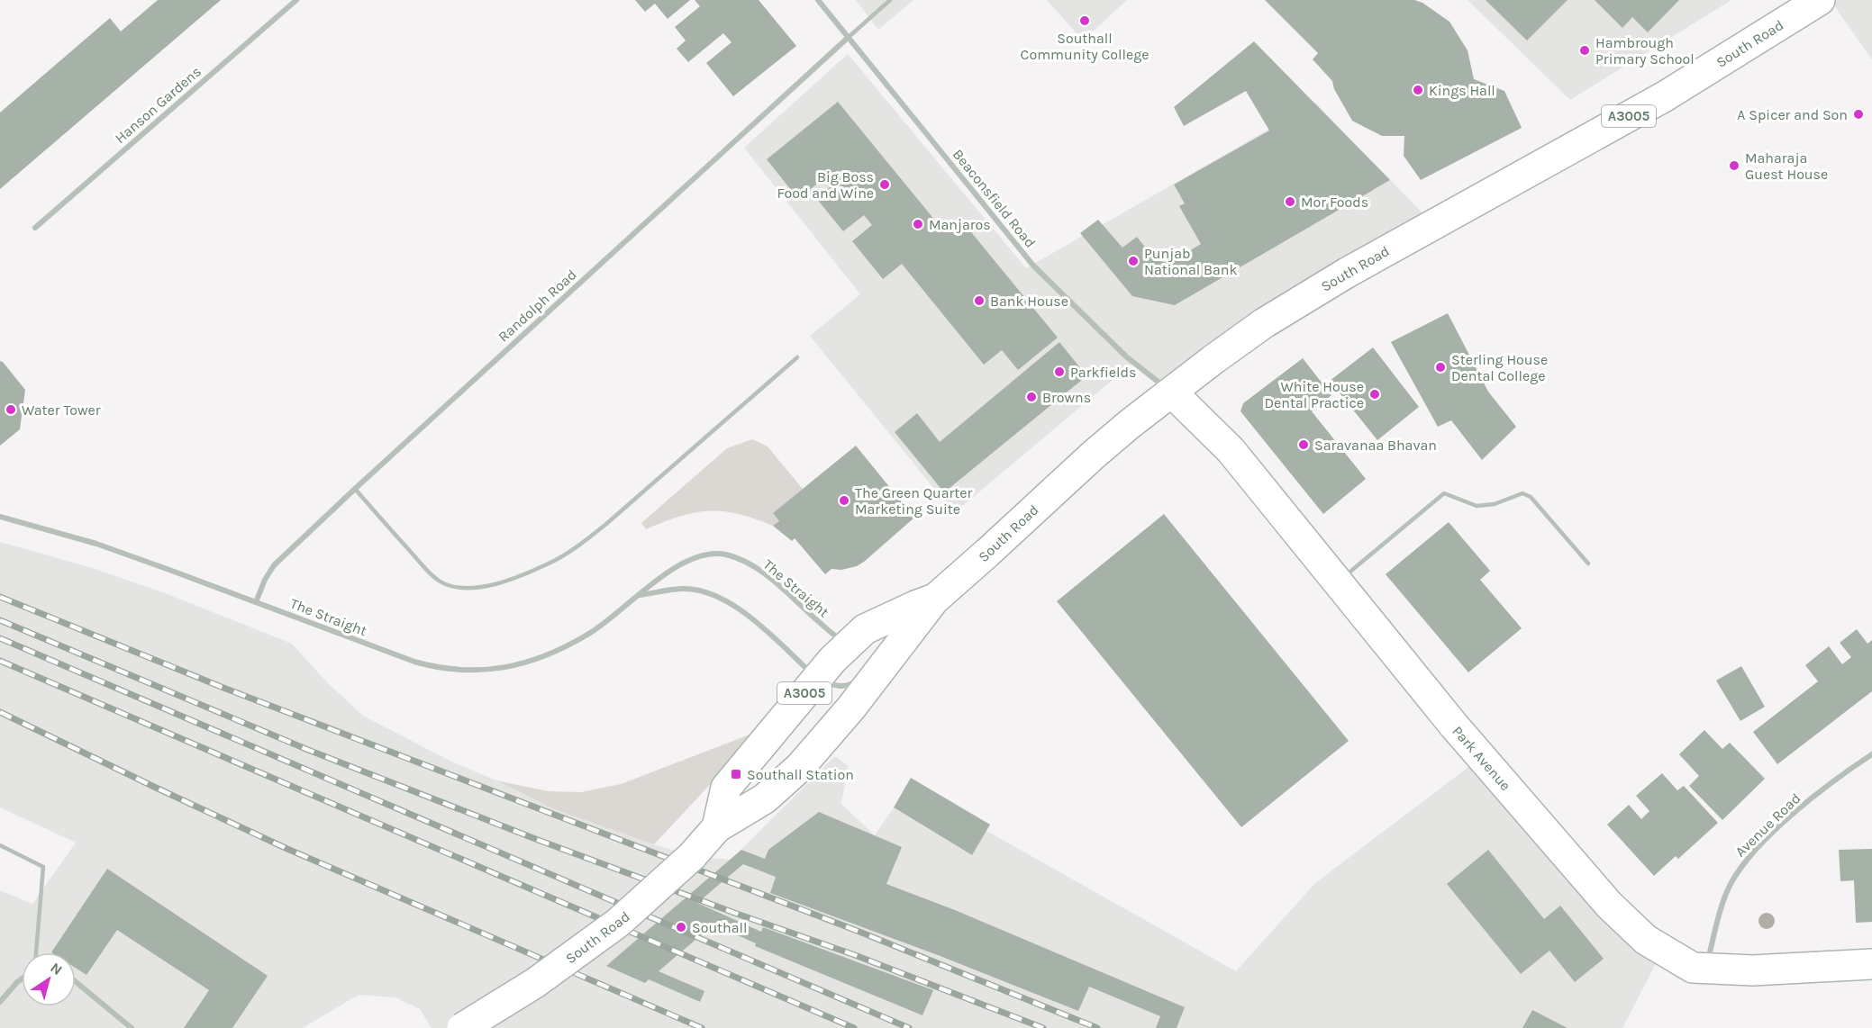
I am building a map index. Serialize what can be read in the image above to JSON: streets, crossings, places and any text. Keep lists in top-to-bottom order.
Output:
{
  "streets": {
    "main road": ["South Road", "A3005", "Park Avenue"],
    "street": [
      "Hanson Gardens",
      "Beaconsfield Road",
      "Randolph Road",
      "The Straight",
      "Avenue Road"
    ]
  },
  "crossings": [
    ["South Road", "Beaconsfield Road"],
    ["South Road", "The Straight"],
    ["South Road", "Park Avenue"],
    ["Beaconsfield Road", "Randolph Road"],
    ["Beaconsfield Road", "Park Avenue"],
    ["Randolph Road", "The Straight"],
    ["Park Avenue", "Avenue Road"]
  ],
  "places": {
    "other": [
      "Southall Community College",
      "Hambrough Primary School",
      "Kings Hall",
      "A Spicer and Son",
      "Maharaja Guest House",
      "Big Boss Food and Wine",
      "Mor Foods",
      "Manjaros",
      "Punjab National Bank",
      "Bank House",
      "Sterling House Dental College",
      "Parkfields",
      "White House Dental Practice",
      "Browns",
      "Water Tower",
      "Saravanaa Bhavan",
      "The Green Quarter Marketing Suite",
      "Southall"
    ],
    "transit": ["Southall Station"]
  },
  "north": "top right"
}
